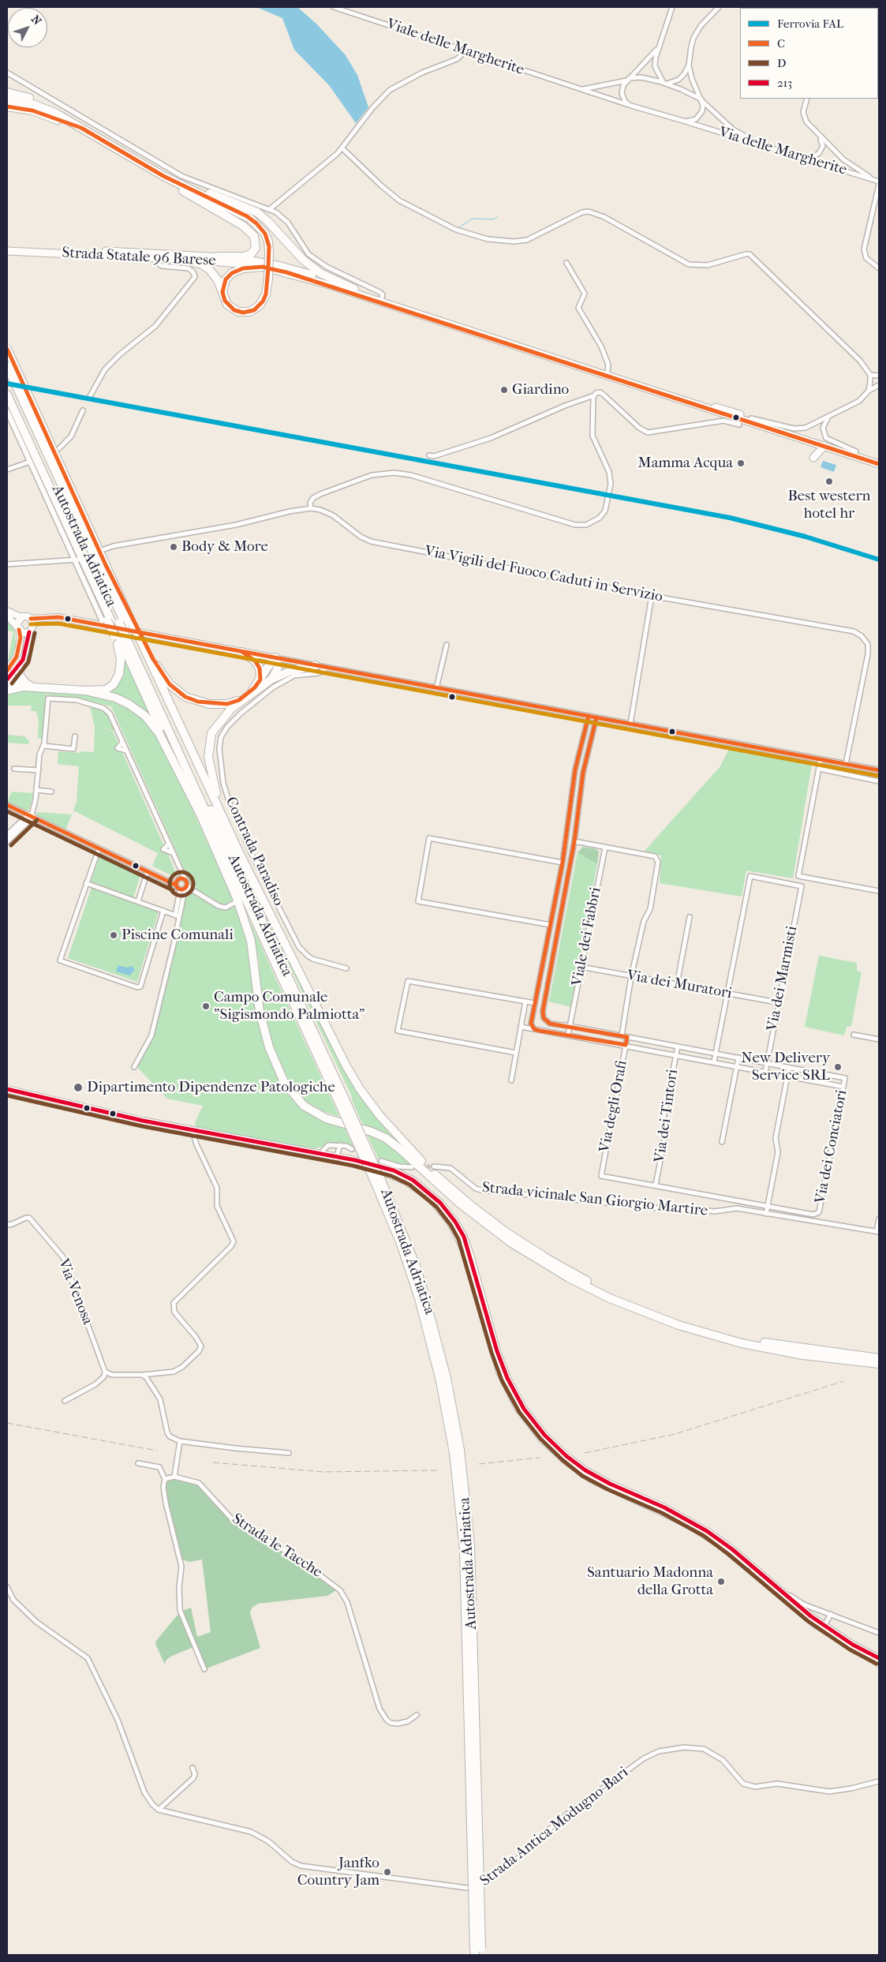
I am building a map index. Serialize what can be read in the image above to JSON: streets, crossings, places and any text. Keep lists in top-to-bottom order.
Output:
{
  "streets": {
    "highway": ["Autostrada Adriatica"],
    "main road": ["Strada Statale 96 Barese"],
    "street": [
      "Viale delle Margherite",
      "Via delle Margherite",
      "Via Vigili del Fuoco Caduti in Servizio",
      "Contrada Paradiso",
      "Viale dei Fabbri",
      "Via dei Marmisti",
      "Via dei Muratori",
      "Via degli Orafi",
      "Via dei Tintori",
      "Via dei Conciatori",
      "Strada vicinale San Giorgio Martire",
      "Via Venosa",
      "Strada le Tacche",
      "Strada Antica Modugno-Bari"
    ]
  },
  "crossings": [
    ["Viale delle Margherite", "Via delle Margherite"],
    ["Viale dei Fabbri", "Via dei Muratori"],
    ["Via dei Marmisti", "Via dei Muratori"],
    ["Via degli Orafi", "Via dei Tintori"]
  ],
  "places": [
    "Giardino",
    "Mamma Acqua",
    "Best western hotel hr",
    "Body & More",
    "Piscine Comunali",
    "Campo Comunale \"Sigismondo Palmiotta\"",
    "New Delivery Service SRL",
    "Dipartimento Dipendenze Patologiche",
    "Santuario Madonna della Grotta",
    "Janfko Country Jam"
  ],
  "lines": [
    "transit line C",
    "rail line FAL",
    "transit line 213",
    "transit line D"
  ],
  "legend": [
    "Ferrovia FAL",
    "C",
    "D",
    "213"
  ],
  "north": "top right"
}
